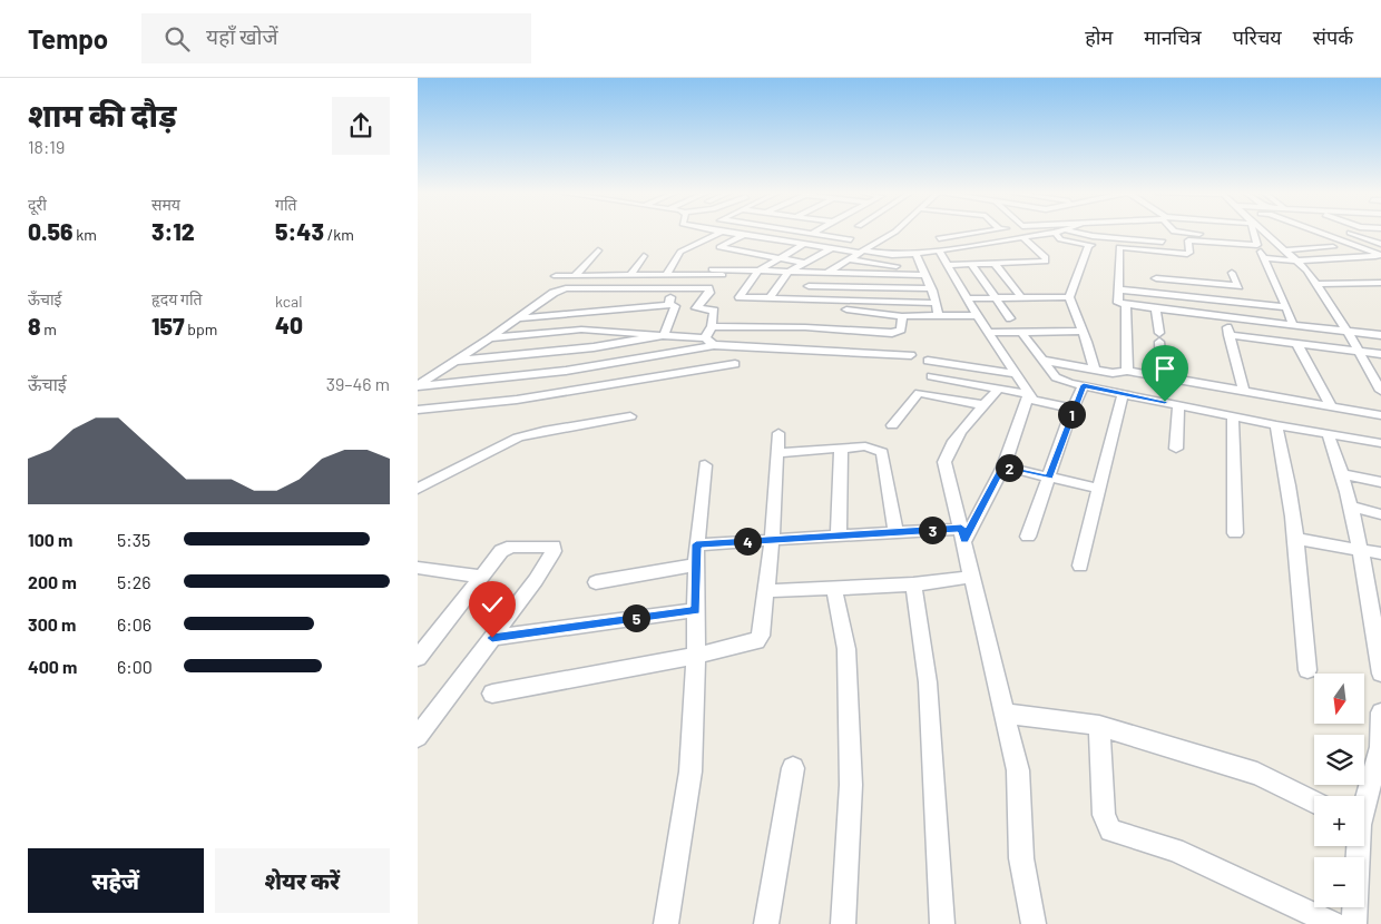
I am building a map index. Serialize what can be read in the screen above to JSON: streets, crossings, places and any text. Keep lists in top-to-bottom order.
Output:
{
  "north": "bottom",
  "page": {
    "header": "Tempo",
    "search": "यहाँ खोजें",
    "nav": [
      "होम",
      "मानचित्र",
      "परिचय",
      "संपर्क"
    ],
    "heading": ["शाम की दौड़", "18:19"],
    "stats": [
      ["दूरी", "0.56 km"],
      ["समय", "3:12"],
      ["गति", "5:43 /km"],
      ["ऊँचाई", "8 m"],
      ["हृदय गति", "157 bpm"],
      ["kcal", "40"]
    ],
    "chart": ["ऊँचाई", "39–46 m"],
    "pins": [
      "1",
      "2",
      "3",
      "4",
      "5"
    ],
    "list": [
      {
        "name": "100 m",
        "note": "5:35"
      },
      {
        "name": "200 m",
        "note": "5:26"
      },
      {
        "name": "300 m",
        "note": "6:06"
      },
      {
        "name": "400 m",
        "note": "6:00"
      }
    ],
    "map_buttons": ["+", "−"],
    "buttons": ["सहेजें", "शेयर करें"]
  }
}
